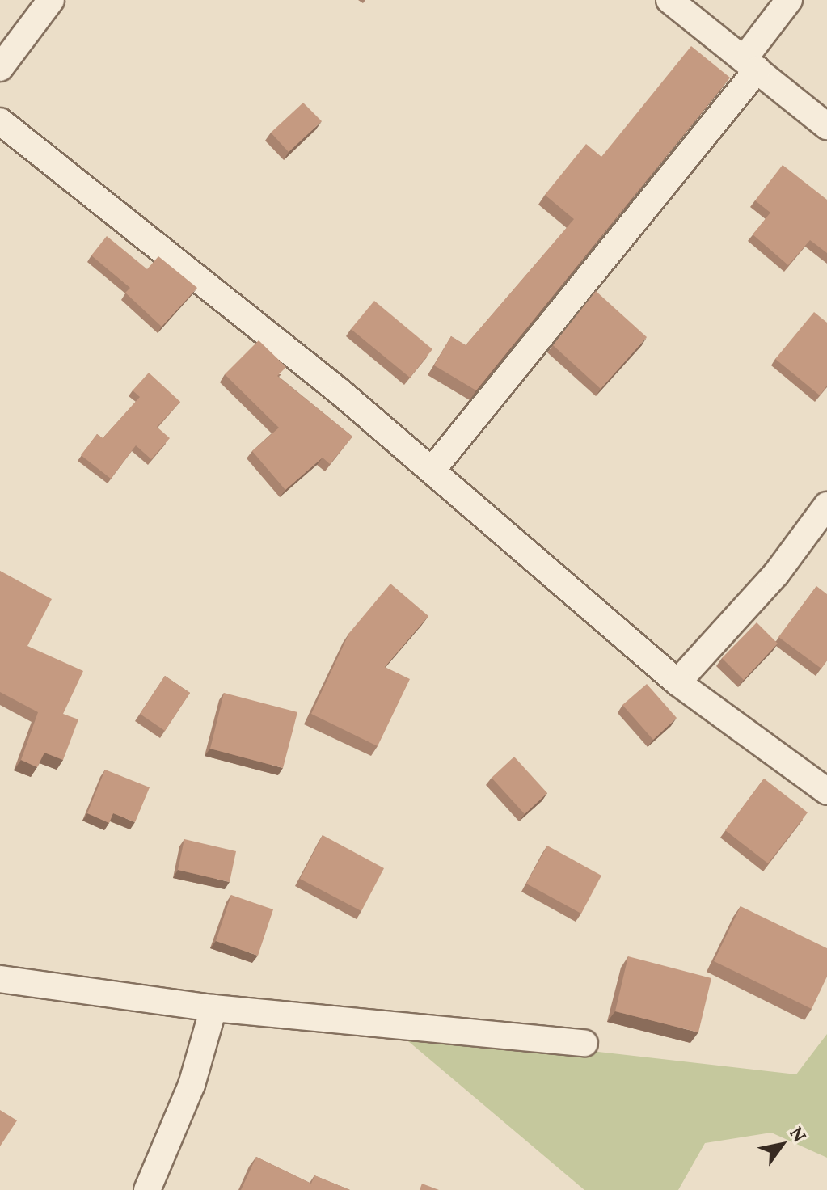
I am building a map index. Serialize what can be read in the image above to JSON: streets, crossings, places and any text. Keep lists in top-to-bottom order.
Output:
{
  "north": "top right"
}
